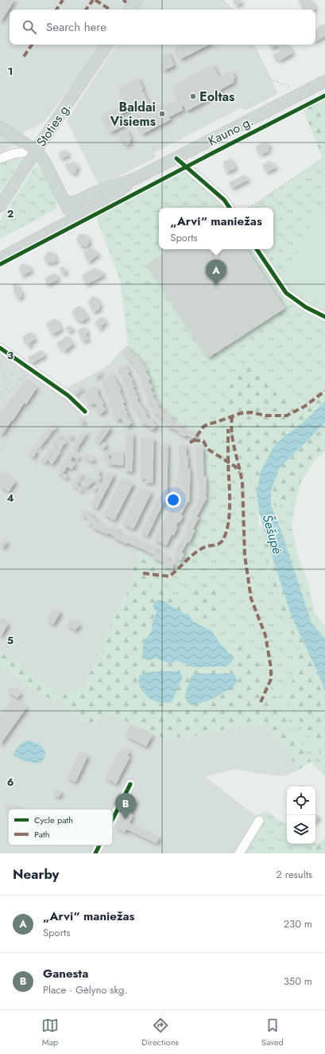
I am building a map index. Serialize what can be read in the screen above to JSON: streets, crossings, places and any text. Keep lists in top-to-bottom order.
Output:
{
  "streets": {
    "main road": ["Stoties g.", "Kauno g."]
  },
  "water": ["Šešupė"],
  "places": ["Eoltas", "Baldai Visiems"],
  "legend": ["Cycle path", "Path"],
  "page": {
    "search": "Search here",
    "popup": ["„Arvi“ maniežas", "Sports"],
    "pins": ["A", "B"],
    "heading": ["Nearby", "2 results"],
    "list": [
      {
        "mark": "A",
        "name": "„Arvi“ maniežas",
        "note": "Sports",
        "value": "230 m"
      },
      {
        "mark": "B",
        "name": "Ganesta",
        "note": "Place · Gėlyno skg.",
        "value": "350 m"
      }
    ],
    "nav": ["Map", "Directions", "Saved"]
  },
  "grid": {
    "rows": [
      "1",
      "2",
      "3",
      "4",
      "5",
      "6"
    ]
  }
}
